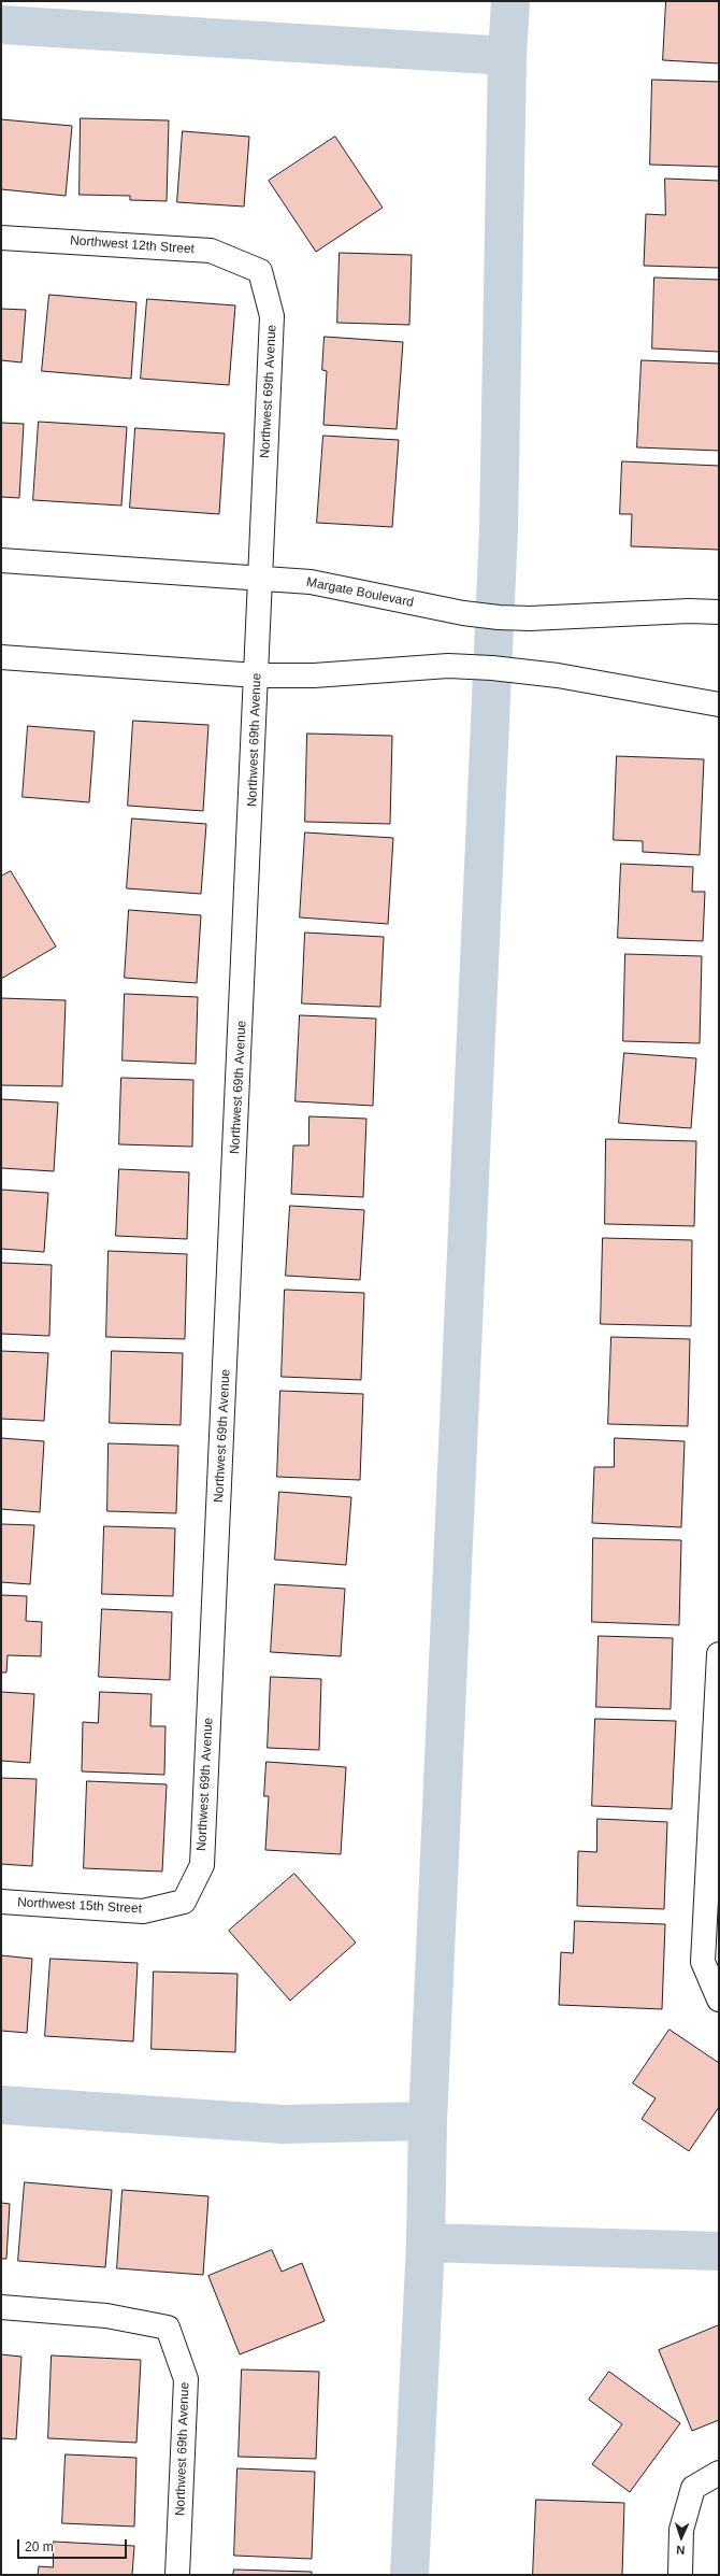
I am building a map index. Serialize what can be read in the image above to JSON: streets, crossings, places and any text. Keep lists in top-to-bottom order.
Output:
{
  "streets": {
    "street": [
      "Northwest 12th Street",
      "Northwest 69th Avenue",
      "Margate Boulevard",
      "Northwest 15th Street"
    ]
  },
  "crossings": [
    ["Northwest 12th Street", "Northwest 69th Avenue"],
    ["Northwest 69th Avenue", "Margate Boulevard"],
    ["Northwest 69th Avenue", "Northwest 15th Street"]
  ],
  "scale_bar": "20 m",
  "north": "bottom"
}
